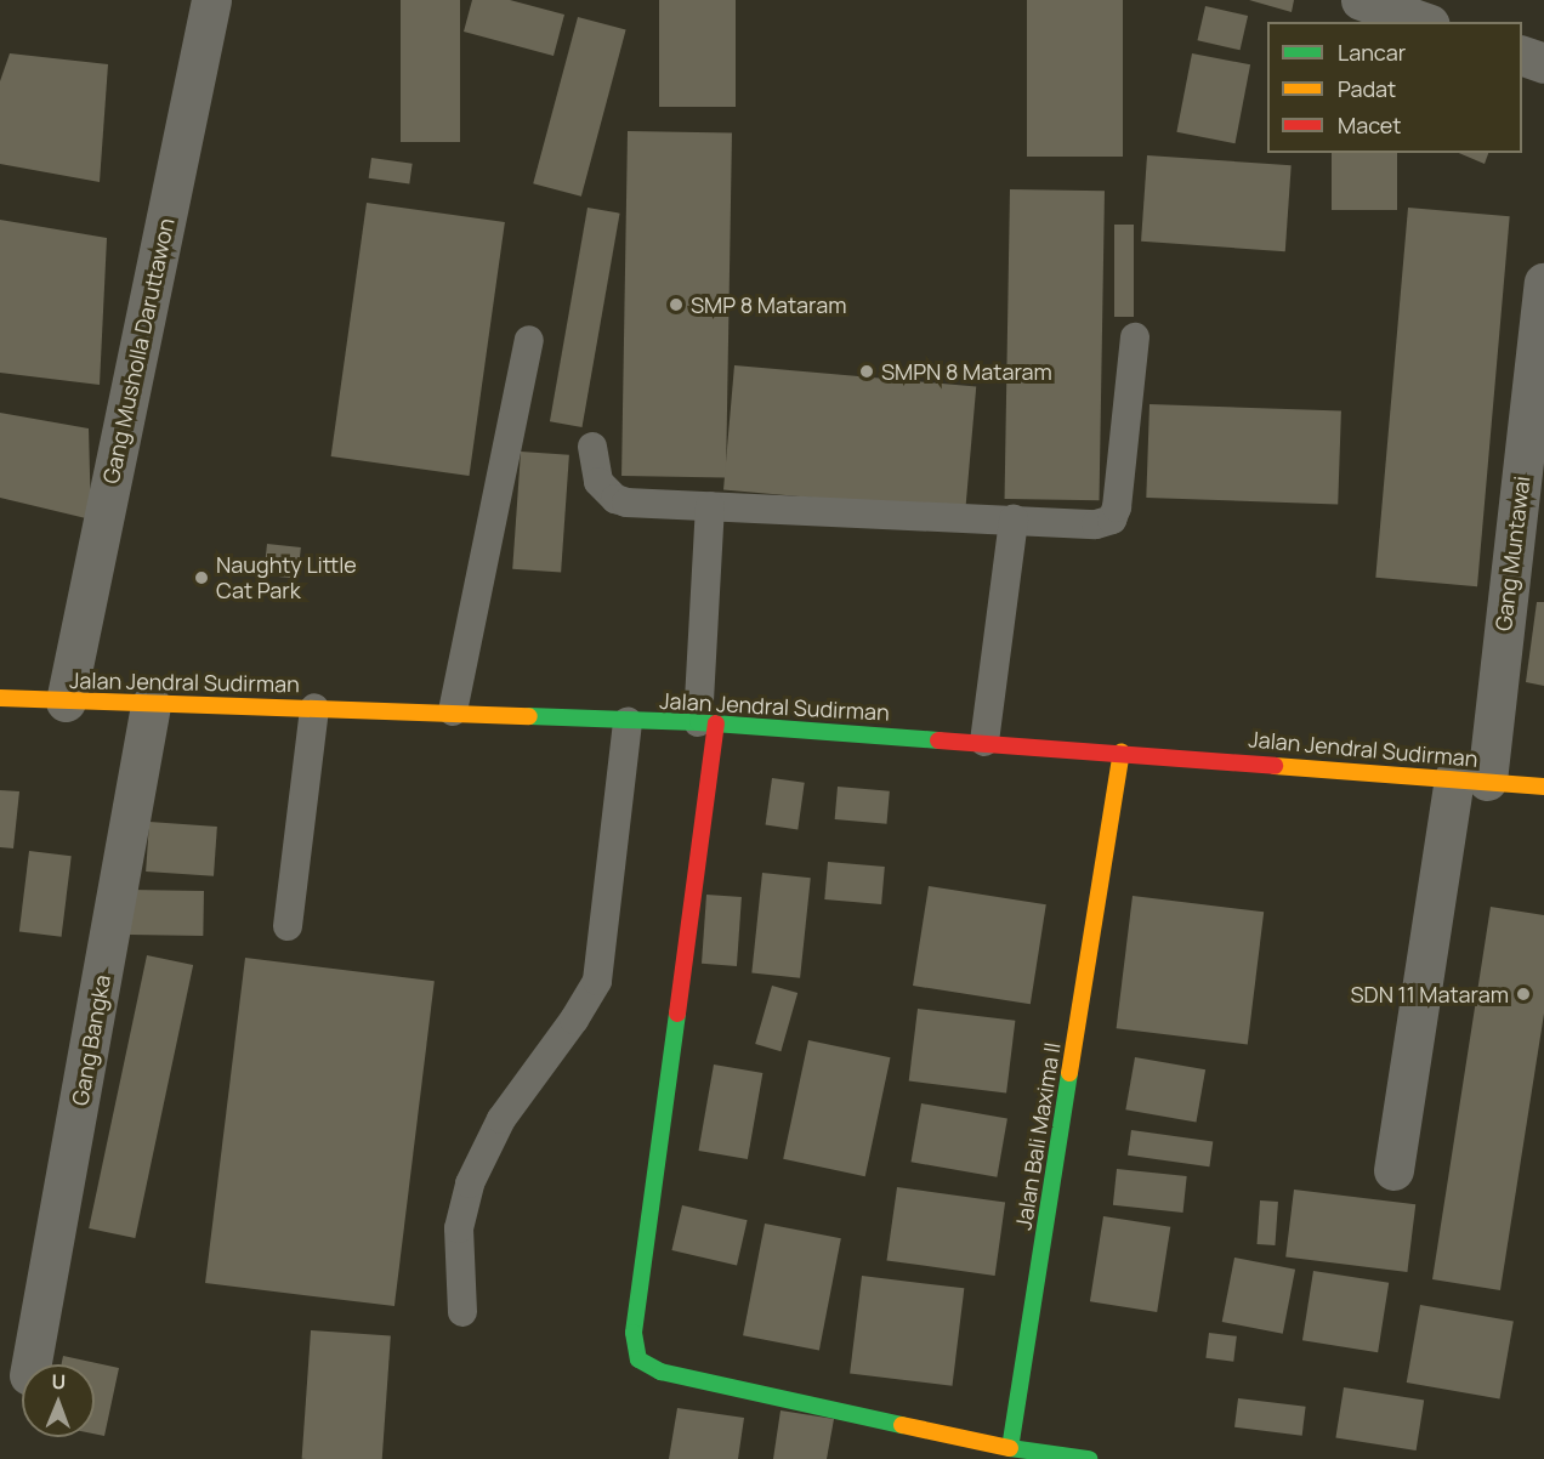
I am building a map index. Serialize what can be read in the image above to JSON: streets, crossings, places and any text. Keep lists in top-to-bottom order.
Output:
{
  "streets": {
    "main road": ["Jalan Jendral Sudirman", "Jalan Bali Maxima II"],
    "street": ["Gang Musholla Daruttawon", "Gang Muntawai", "Gang Bangka"]
  },
  "crossings": [
    ["Gang Musholla Daruttawon", "Jalan Jendral Sudirman"],
    ["Gang Muntawai", "Jalan Jendral Sudirman"],
    ["Jalan Jendral Sudirman", "Gang Bangka"],
    ["Jalan Jendral Sudirman", "Jalan Bali Maxima II"]
  ],
  "places": [
    "SMP 8 Mataram",
    "SMPN 8 Mataram",
    "Naughty Little Cat Park",
    "SDN 11 Mataram"
  ],
  "legend": ["Lancar", "Padat", "Macet"],
  "north": "top"
}
